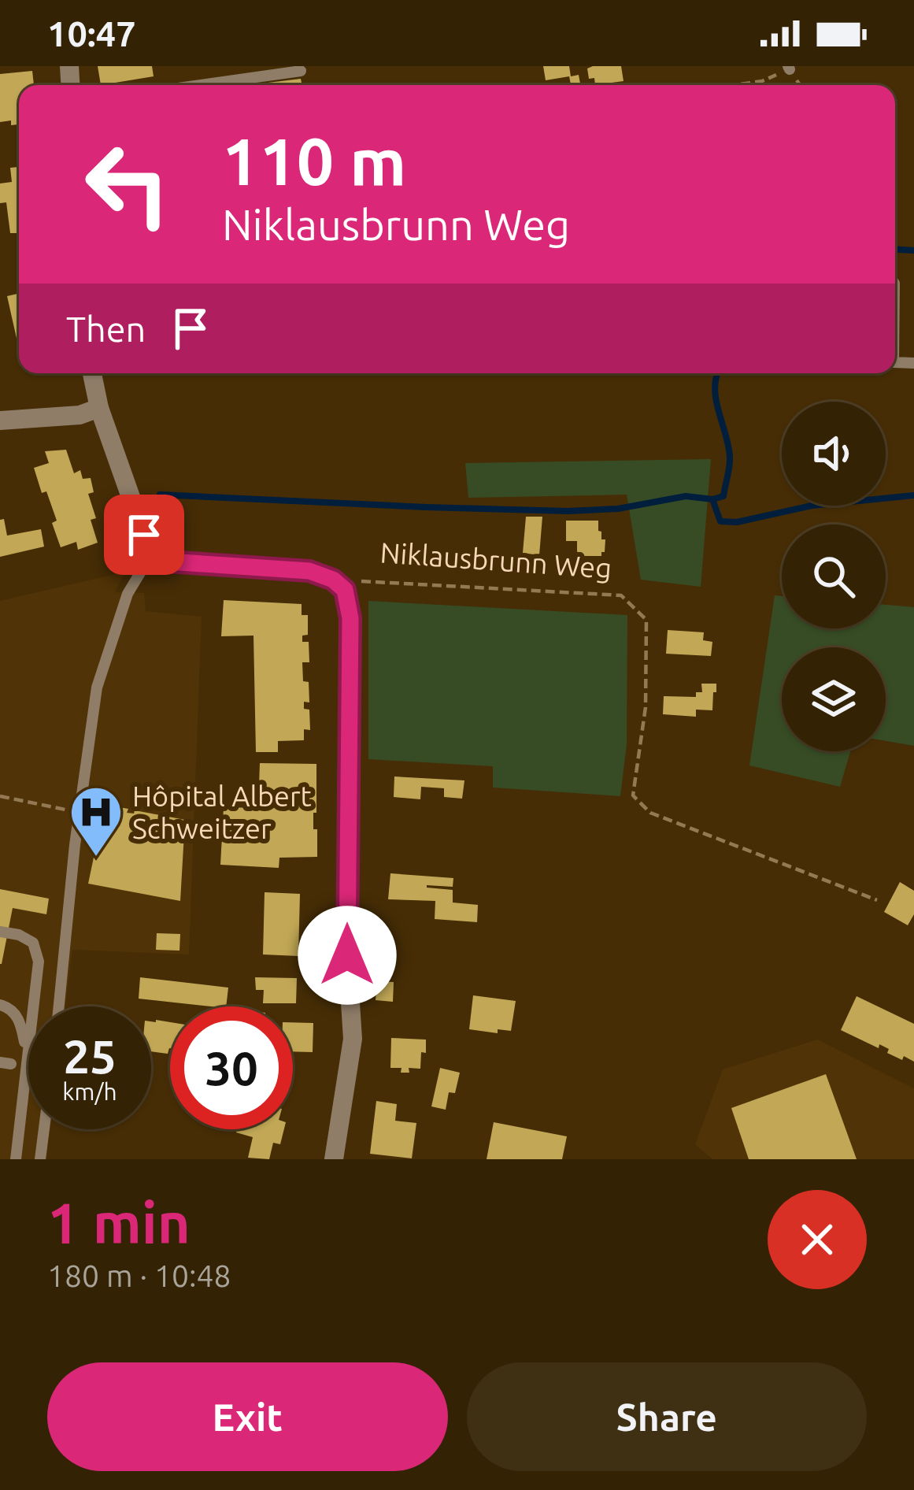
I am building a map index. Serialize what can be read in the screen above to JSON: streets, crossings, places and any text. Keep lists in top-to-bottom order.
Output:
{
  "streets": {
    "street": ["Niklausbrunn Weg"]
  },
  "places": {
    "hospital": ["Hôpital Albert Schweitzer"]
  },
  "page": {
    "status": "10:47",
    "turn": ["110 m", "Niklausbrunn Weg"],
    "then": "Then",
    "speed": "25 km/h",
    "limit": "30",
    "heading": ["1 min", "180 m · 10:48"],
    "buttons": ["Exit", "Share"]
  }
}
